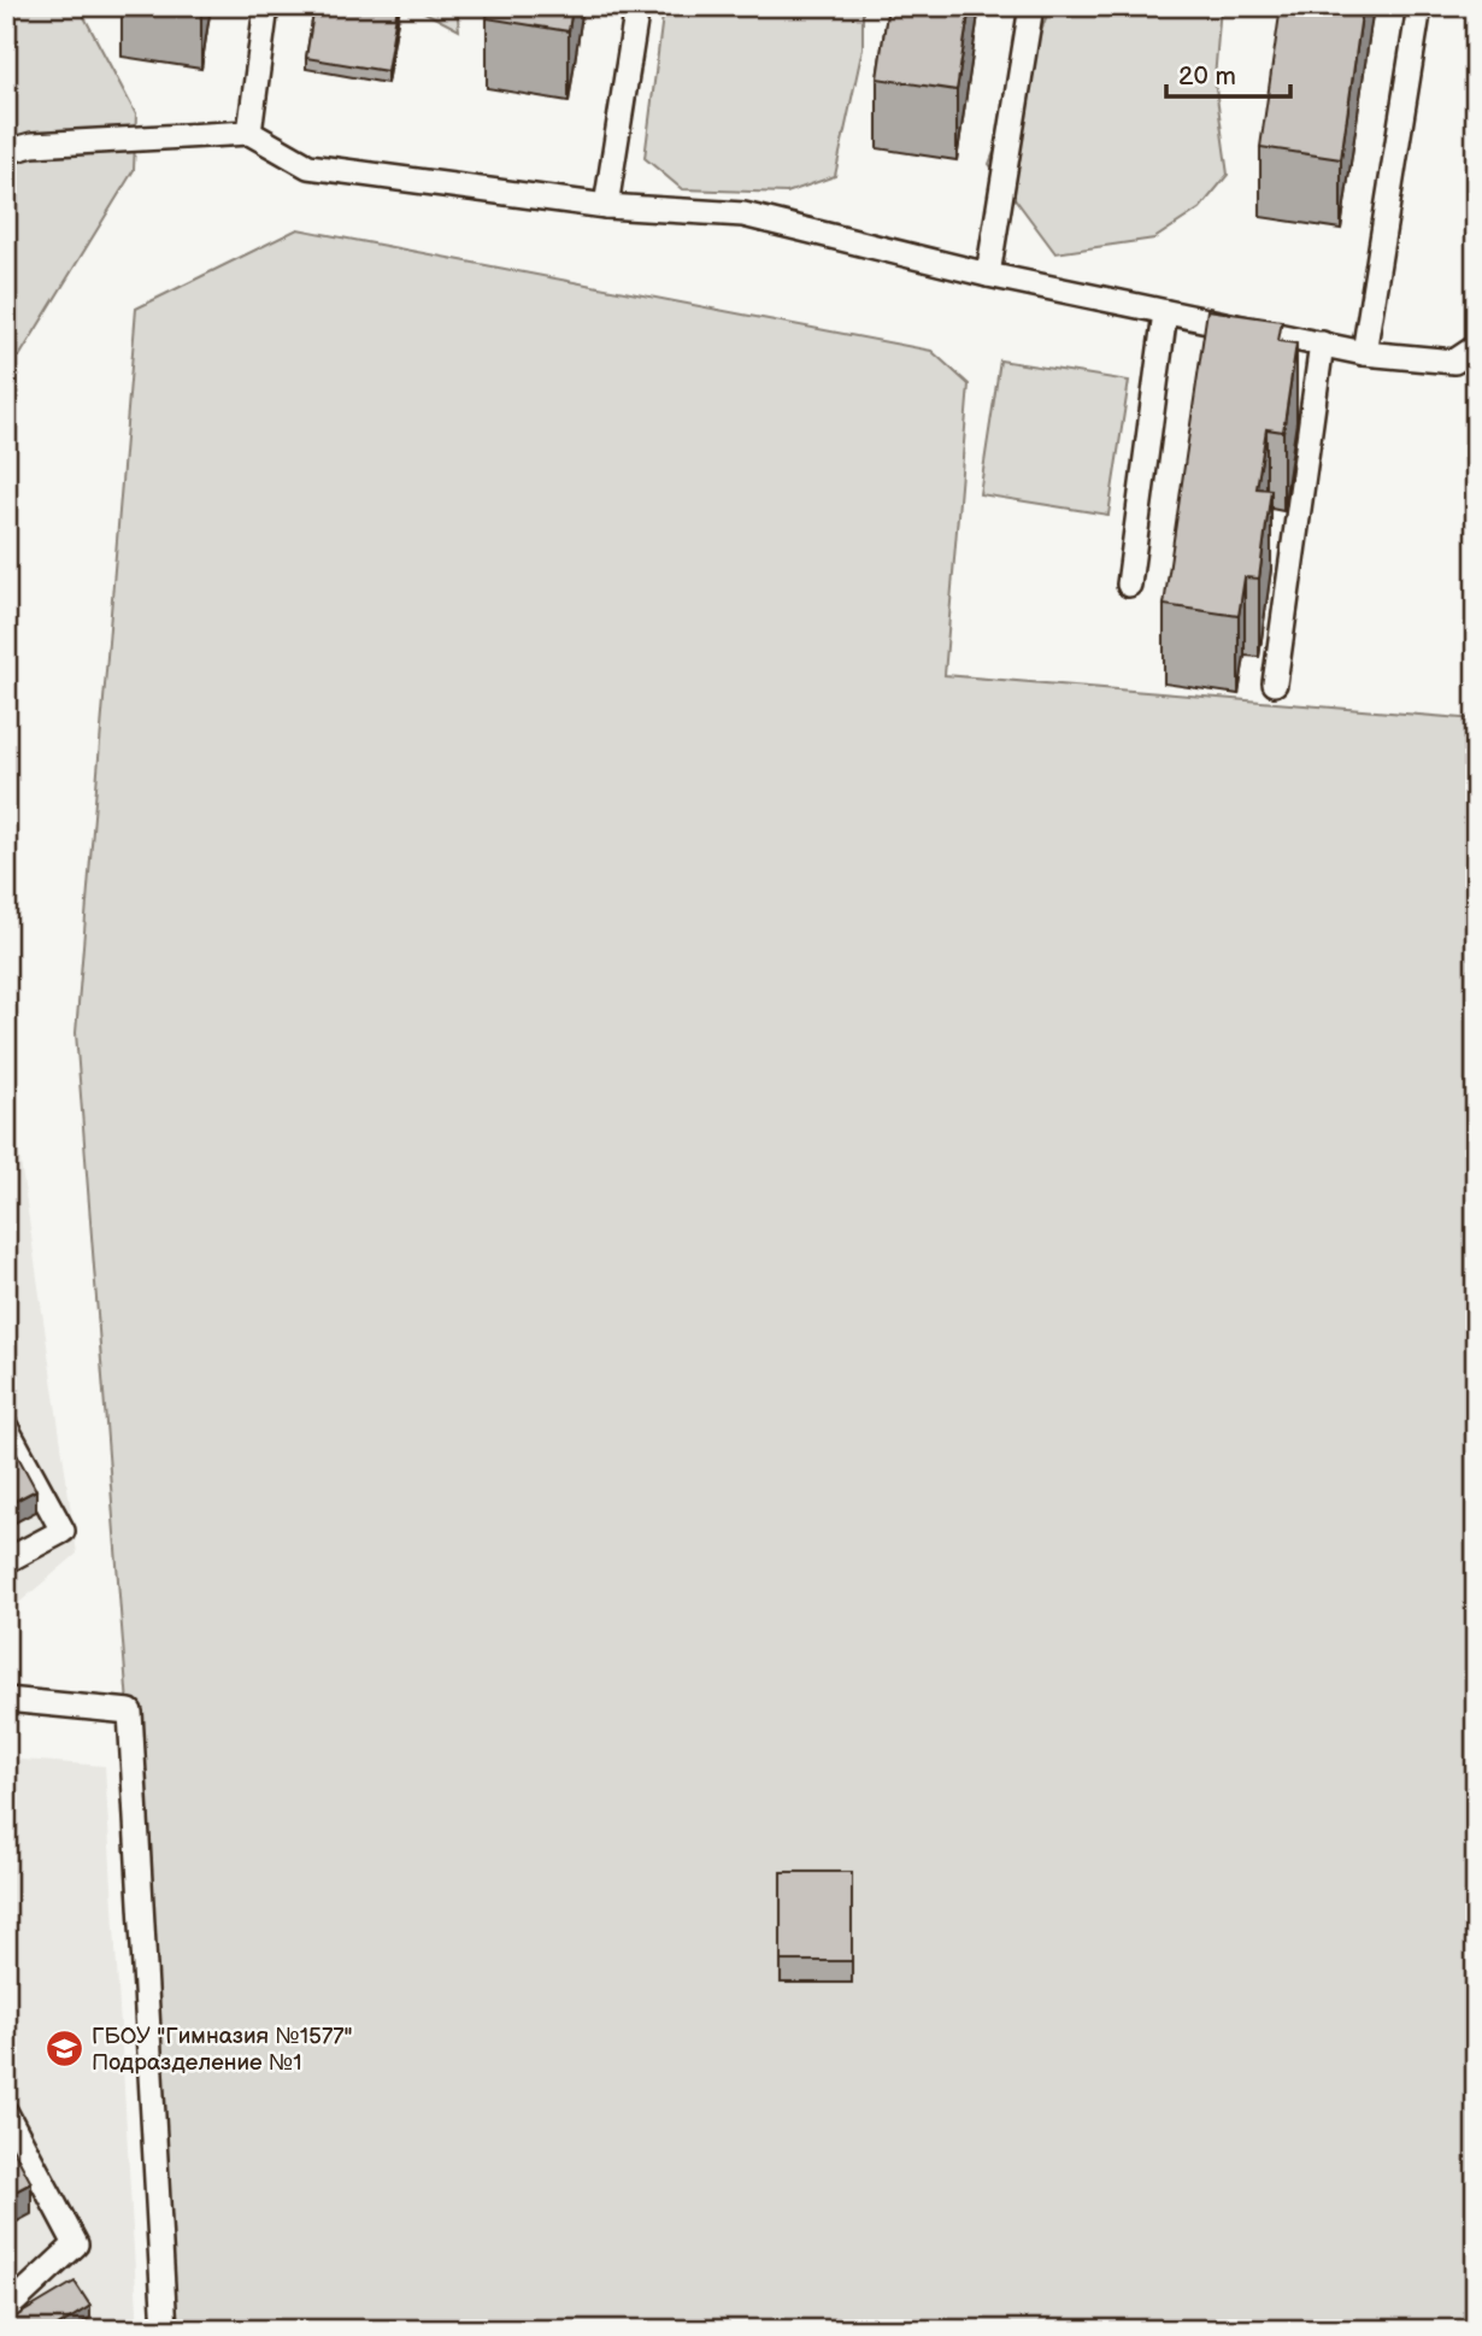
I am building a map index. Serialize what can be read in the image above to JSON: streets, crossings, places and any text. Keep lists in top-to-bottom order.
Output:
{
  "places": {
    "school or university": ["ГБОУ \"Гимназия №1577\" Подразделение №1"]
  },
  "scale_bar": "20 m"
}
